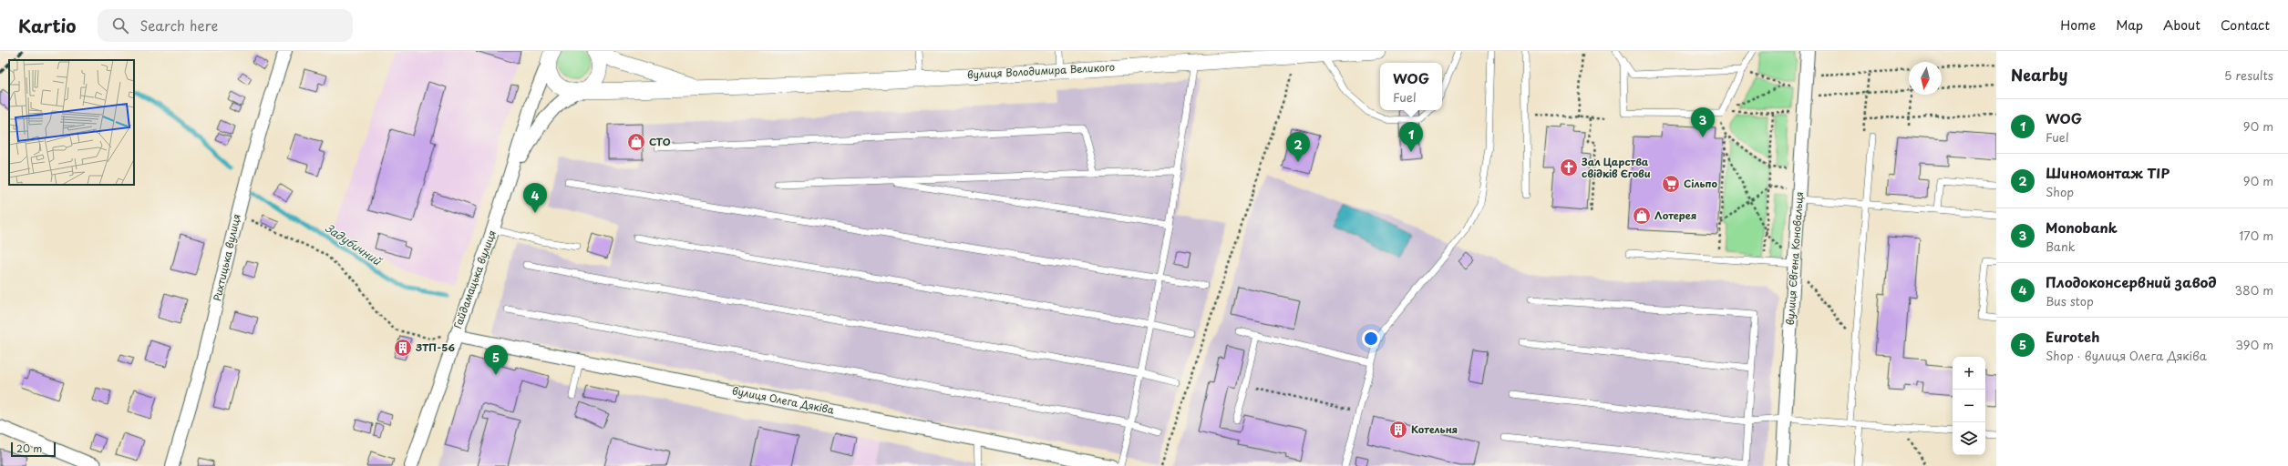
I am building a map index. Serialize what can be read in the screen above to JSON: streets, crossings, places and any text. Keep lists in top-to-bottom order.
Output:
{
  "streets": {
    "street": [
      "вулиця Володимира Великого",
      "Рихтицька вулиця",
      "вулиця Євгена Коновальця",
      "Гайдамацька вулиця",
      "вулиця Олега Дяківа"
    ]
  },
  "crossings": [
    ["вулиця Володимира Великого", "Гайдамацька вулиця"],
    ["Гайдамацька вулиця", "вулиця Олега Дяківа"]
  ],
  "water": ["Задубичний"],
  "places": {
    "shop": ["СТО", "Лотерея"],
    "church": ["Зал Царства свідків Єгови"],
    "supermarket": ["Сільпо"],
    "building": ["ЗТП-56", "Котельня"]
  },
  "scale_bar": "20 m",
  "north": "bottom",
  "page": {
    "header": "Kartio",
    "search": "Search here",
    "nav": [
      "Home",
      "Map",
      "About",
      "Contact"
    ],
    "heading": ["Nearby", "5 results"],
    "popup": ["WOG", "Fuel"],
    "list": [
      {
        "mark": "1",
        "name": "WOG",
        "note": "Fuel",
        "value": "90 m"
      },
      {
        "mark": "2",
        "name": "Шиномонтаж ТІР",
        "note": "Shop",
        "value": "90 m"
      },
      {
        "mark": "3",
        "name": "Monobank",
        "note": "Bank",
        "value": "170 m"
      },
      {
        "mark": "4",
        "name": "Плодоконсервний завод",
        "note": "Bus stop",
        "value": "380 m"
      },
      {
        "mark": "5",
        "name": "Euroteh",
        "note": "Shop · вулиця Олега Дяківа",
        "value": "390 m"
      }
    ],
    "pins": [
      "3",
      "1",
      "2",
      "4",
      "5"
    ],
    "map_buttons": ["+", "−"],
    "scale": "20 m"
  }
}
